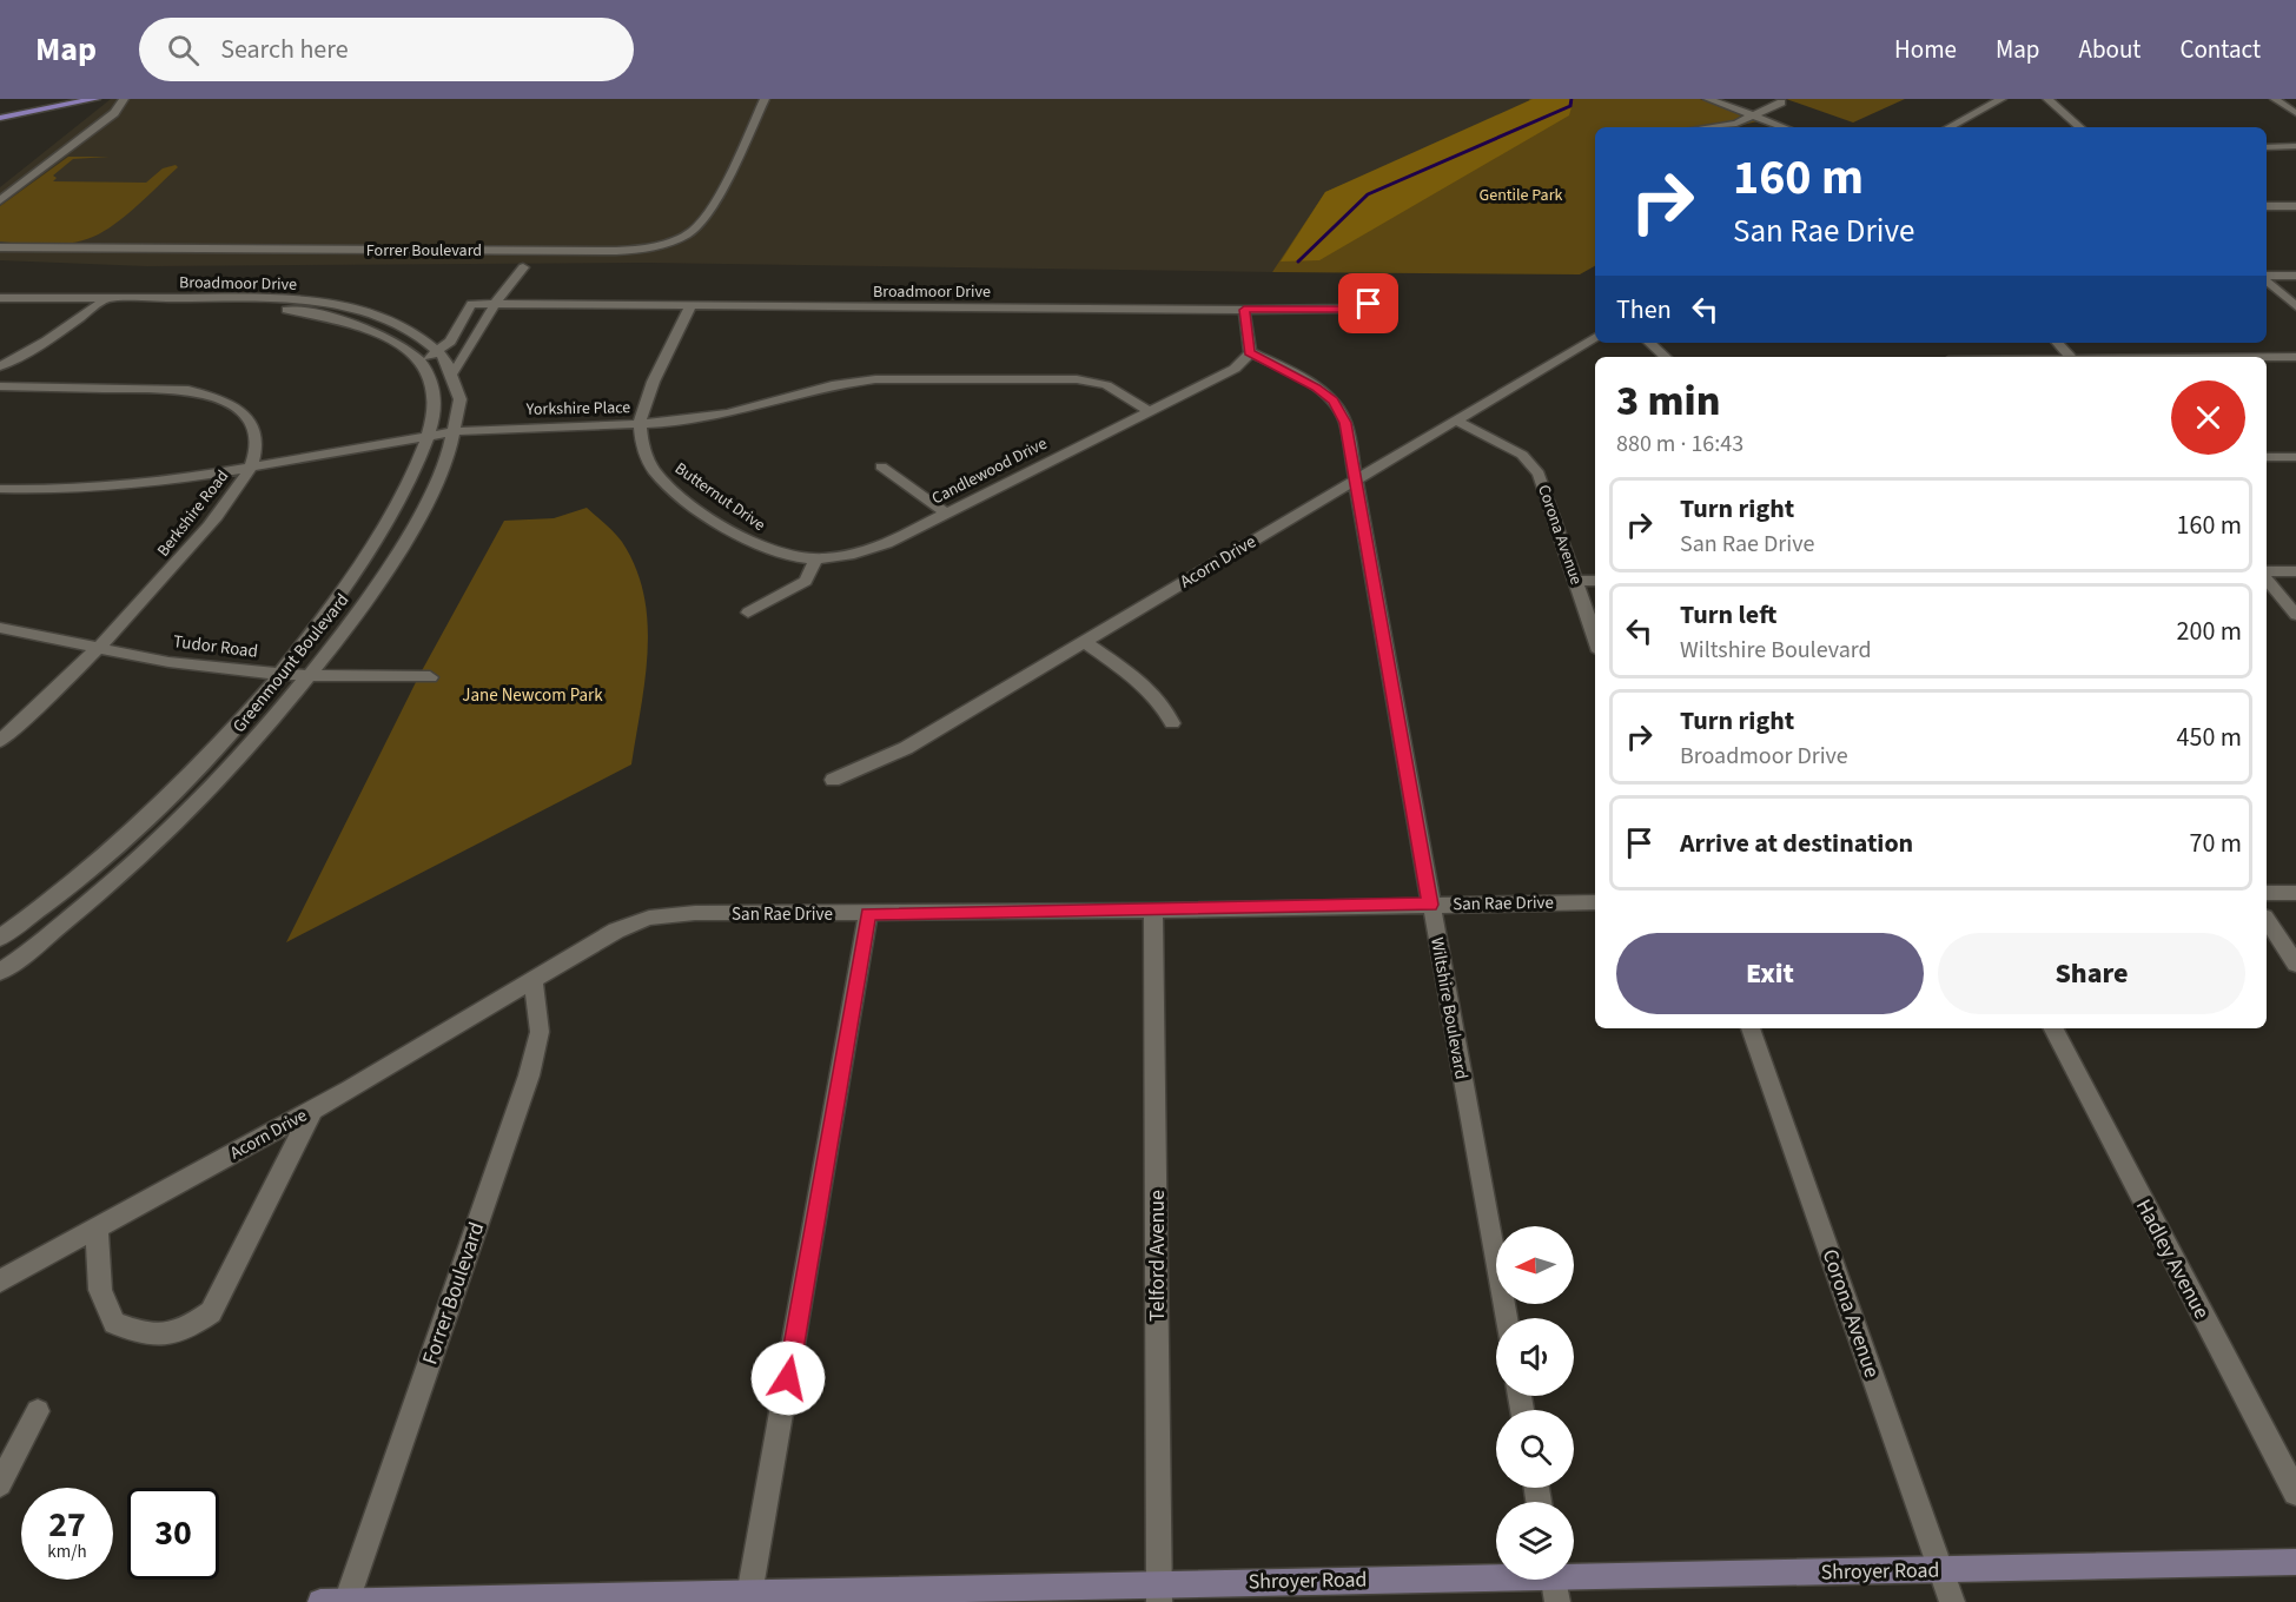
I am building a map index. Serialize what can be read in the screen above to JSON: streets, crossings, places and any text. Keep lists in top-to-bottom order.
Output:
{
  "streets": {
    "main road": ["Shroyer Road"],
    "street": [
      "Forrer Boulevard",
      "Broadmoor Drive",
      "Yorkshire Place",
      "Candlewood Drive",
      "Butternut Drive",
      "Berkshire Road",
      "Corona Avenue",
      "Acorn Drive",
      "Tudor Road",
      "Greenmount Boulevard",
      "San Rae Drive",
      "Wiltshire Boulevard",
      "Telford Avenue",
      "Hadley Avenue"
    ]
  },
  "crossings": [
    ["Forrer Boulevard", "Acorn Drive"],
    ["Forrer Boulevard", "San Rae Drive"],
    ["Forrer Boulevard", "Shroyer Road"],
    ["Broadmoor Drive", "Greenmount Boulevard"],
    ["Yorkshire Place", "Candlewood Drive"],
    ["Yorkshire Place", "Butternut Drive"],
    ["Yorkshire Place", "Berkshire Road"],
    ["Yorkshire Place", "Greenmount Boulevard"],
    ["Candlewood Drive", "Butternut Drive"],
    ["Candlewood Drive", "Wiltshire Boulevard"],
    ["Berkshire Road", "Tudor Road"],
    ["Corona Avenue", "Acorn Drive"],
    ["Corona Avenue", "Shroyer Road"],
    ["Acorn Drive", "San Rae Drive"],
    ["Acorn Drive", "Wiltshire Boulevard"],
    ["Tudor Road", "Greenmount Boulevard"],
    ["San Rae Drive", "Wiltshire Boulevard"],
    ["San Rae Drive", "Telford Avenue"],
    ["Telford Avenue", "Shroyer Road"]
  ],
  "parks": ["Gentile Park", "Jane Newcom Park"],
  "north": "left",
  "page": {
    "header": "Map",
    "search": "Search here",
    "nav": [
      "Home",
      "Map",
      "About",
      "Contact"
    ],
    "turn": ["160 m", "San Rae Drive"],
    "then": "Then",
    "heading": ["3 min", "880 m · 16:43"],
    "list": [
      {
        "name": "Turn right",
        "note": "San Rae Drive",
        "value": "160 m"
      },
      {
        "name": "Turn left",
        "note": "Wiltshire Boulevard",
        "value": "200 m"
      },
      {
        "name": "Turn right",
        "note": "Broadmoor Drive",
        "value": "450 m"
      },
      {
        "name": "Arrive at destination",
        "value": "70 m"
      }
    ],
    "buttons": ["Exit", "Share"],
    "speed": "27 km/h",
    "limit": "30"
  }
}
